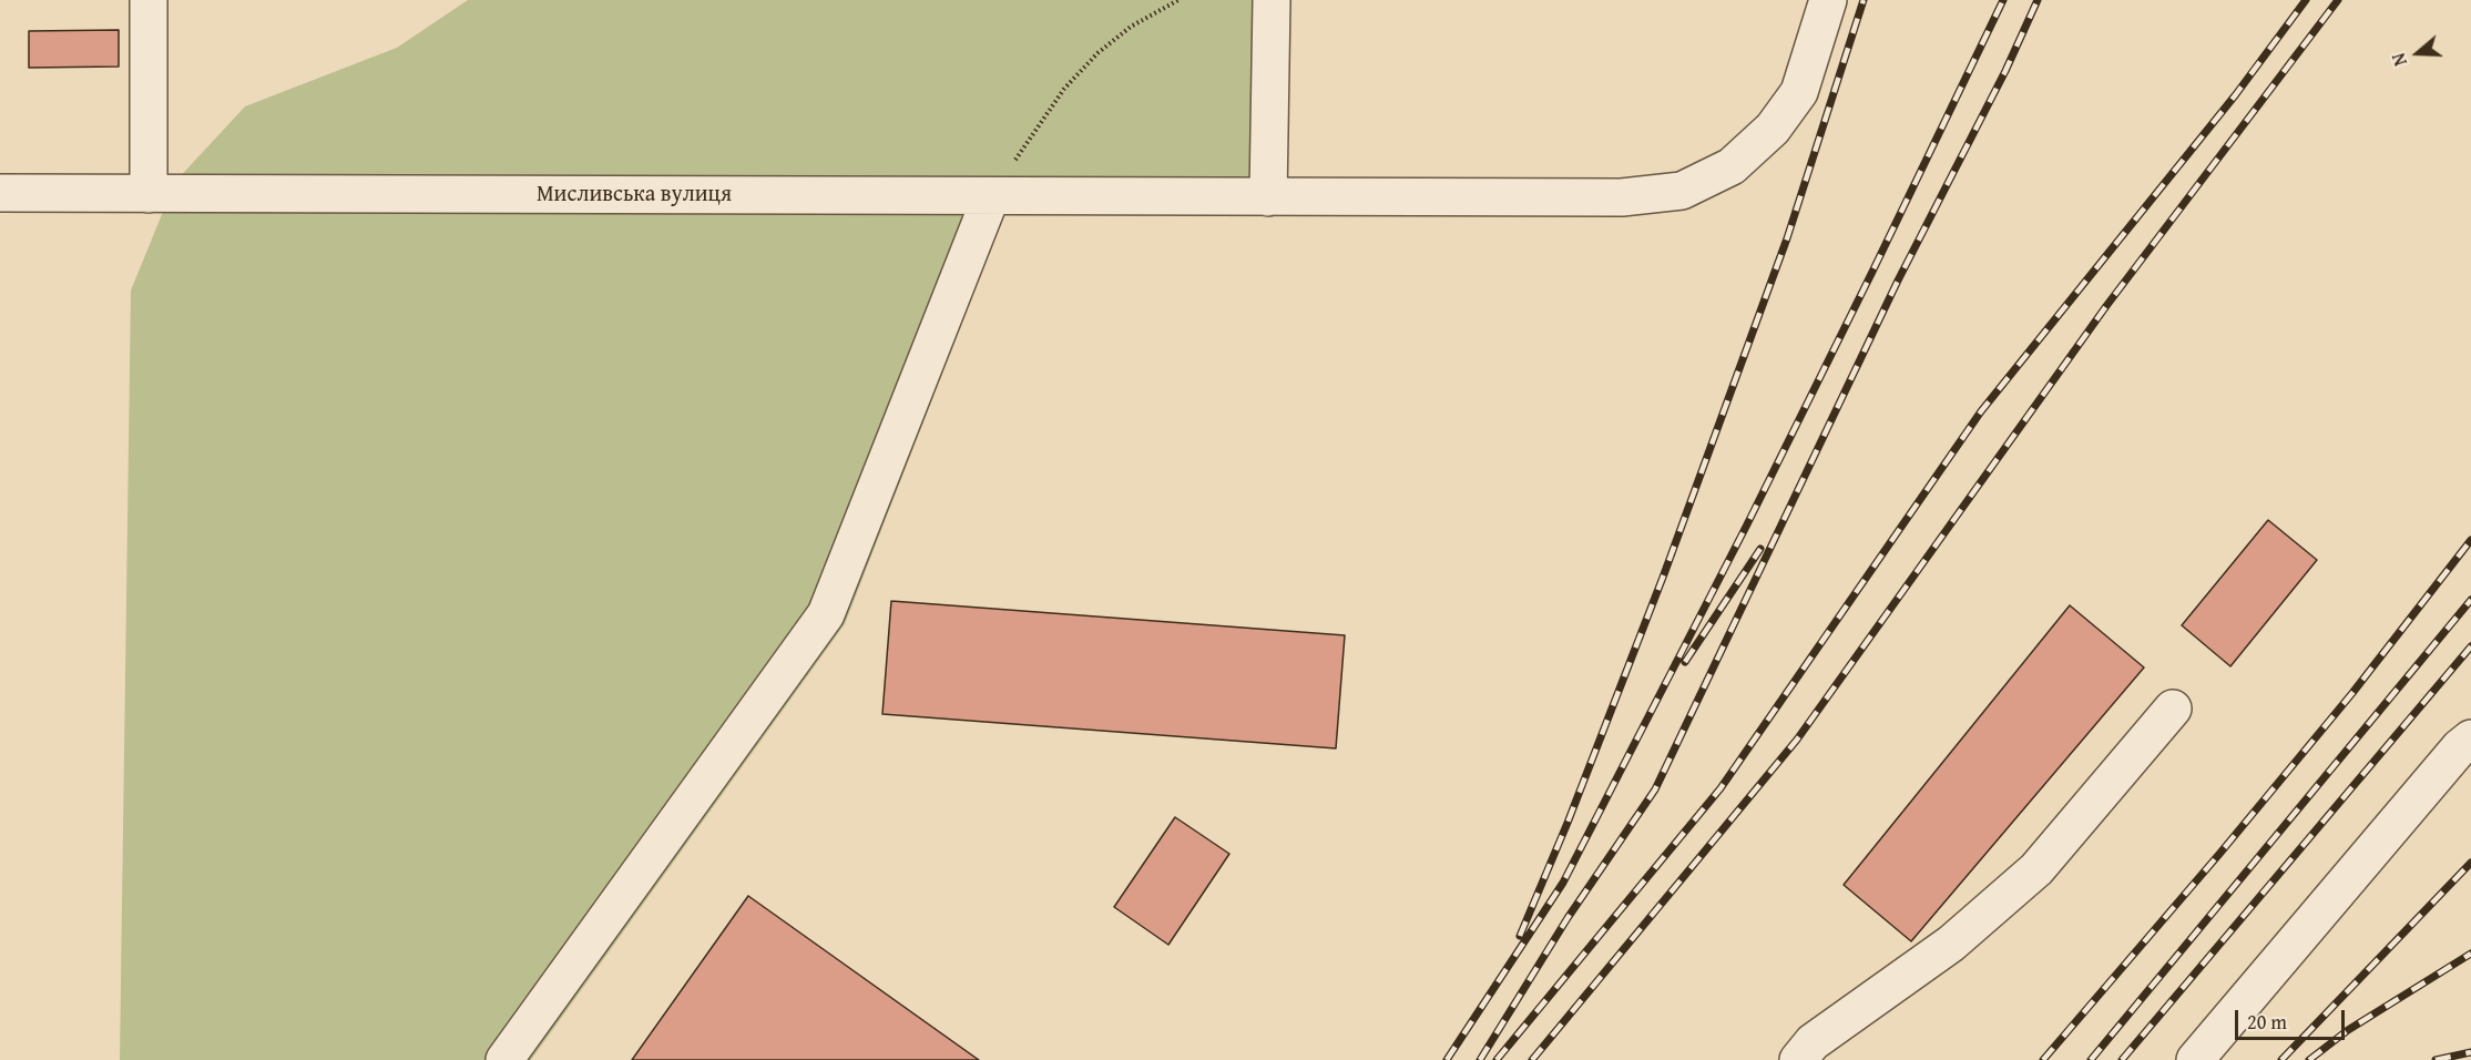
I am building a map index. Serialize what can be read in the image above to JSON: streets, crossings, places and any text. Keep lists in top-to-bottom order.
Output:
{
  "streets": {
    "street": ["Мисливська вулиця"]
  },
  "scale_bar": "20 m",
  "north": "left"
}
